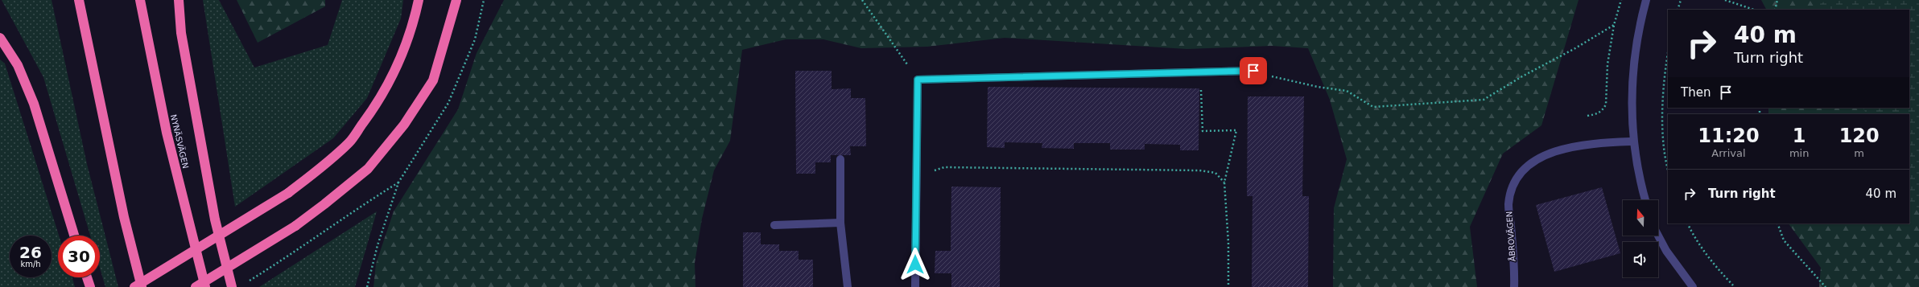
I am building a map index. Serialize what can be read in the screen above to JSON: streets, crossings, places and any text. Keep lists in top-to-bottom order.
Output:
{
  "streets": {
    "highway": ["NYNÄSVÄGEN"],
    "street": ["ÅBROVÄGEN"]
  },
  "north": "top",
  "page": {
    "turn": ["40 m", "Turn right"],
    "then": "Then",
    "eta": [
      "11:20",
      "Arrival",
      "1",
      "min",
      "120",
      "m"
    ],
    "list": [
      {
        "name": "Turn right",
        "value": "40 m"
      }
    ],
    "speed": "26 km/h",
    "limit": "30"
  }
}
